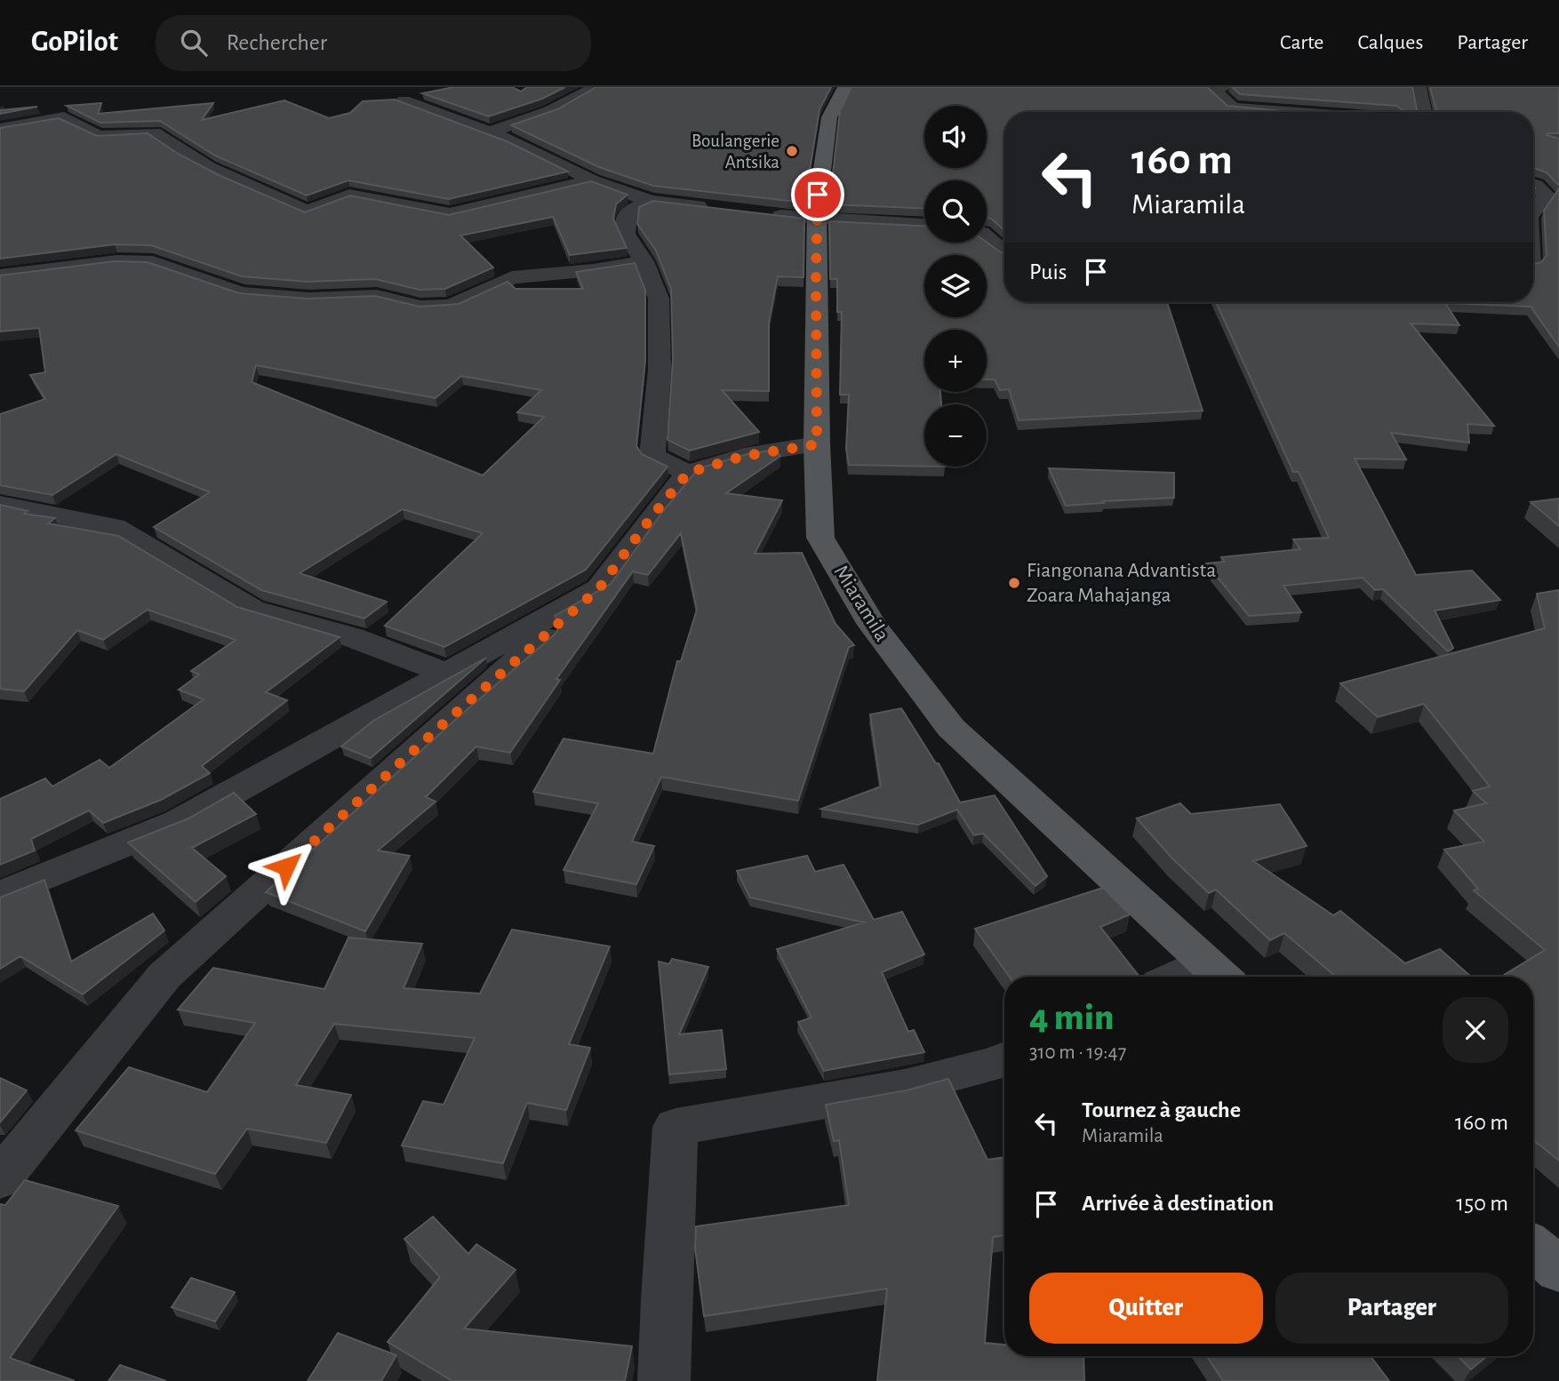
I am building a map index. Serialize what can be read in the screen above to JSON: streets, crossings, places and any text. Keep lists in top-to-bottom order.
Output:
{
  "streets": {
    "main road": ["Miaramila"]
  },
  "places": ["Boulangerie Antsika", "Fiangonana Advantista Zoara Mahajanga"],
  "page": {
    "header": "GoPilot",
    "search": "Rechercher",
    "nav": ["Carte", "Calques", "Partager"],
    "map_buttons": ["+", "−"],
    "turn": ["160 m", "Miaramila"],
    "then": "Puis",
    "heading": ["4 min", "310 m · 19:47"],
    "list": [
      {
        "name": "Tournez à gauche",
        "note": "Miaramila",
        "value": "160 m"
      },
      {
        "name": "Arrivée à destination",
        "value": "150 m"
      }
    ],
    "buttons": ["Quitter", "Partager"]
  }
}
